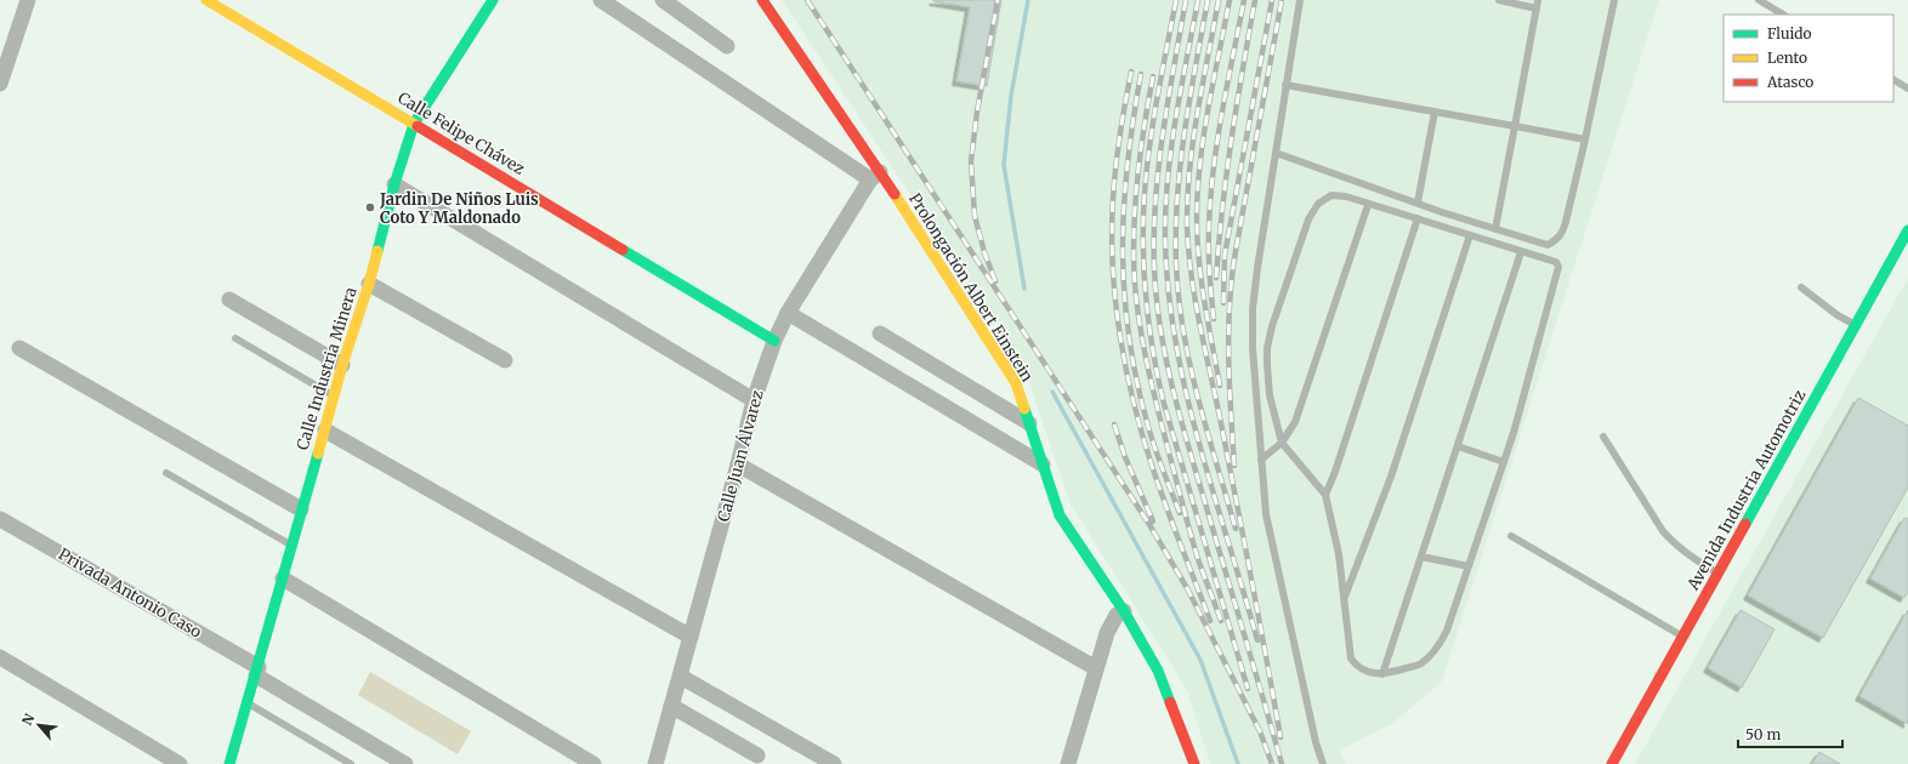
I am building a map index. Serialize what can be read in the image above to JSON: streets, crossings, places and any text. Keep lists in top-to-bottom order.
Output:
{
  "streets": {
    "main road": [
      "Calle Felipe Chávez",
      "Prolongación Albert Einstein",
      "Calle Industria Minera",
      "Avenida Industria Automotriz"
    ],
    "street": ["Calle Juan Álvarez", "Privada Antonio Caso"]
  },
  "crossings": [
    ["Calle Felipe Chávez", "Calle Industria Minera"],
    ["Calle Felipe Chávez", "Calle Juan Álvarez"],
    ["Prolongación Albert Einstein", "Calle Juan Álvarez"],
    ["Calle Industria Minera", "Privada Antonio Caso"]
  ],
  "places": ["Jardin De Niños Luis Coto Y Maldonado"],
  "legend": ["Fluido", "Lento", "Atasco"],
  "scale_bar": "50 m",
  "north": "top left"
}
